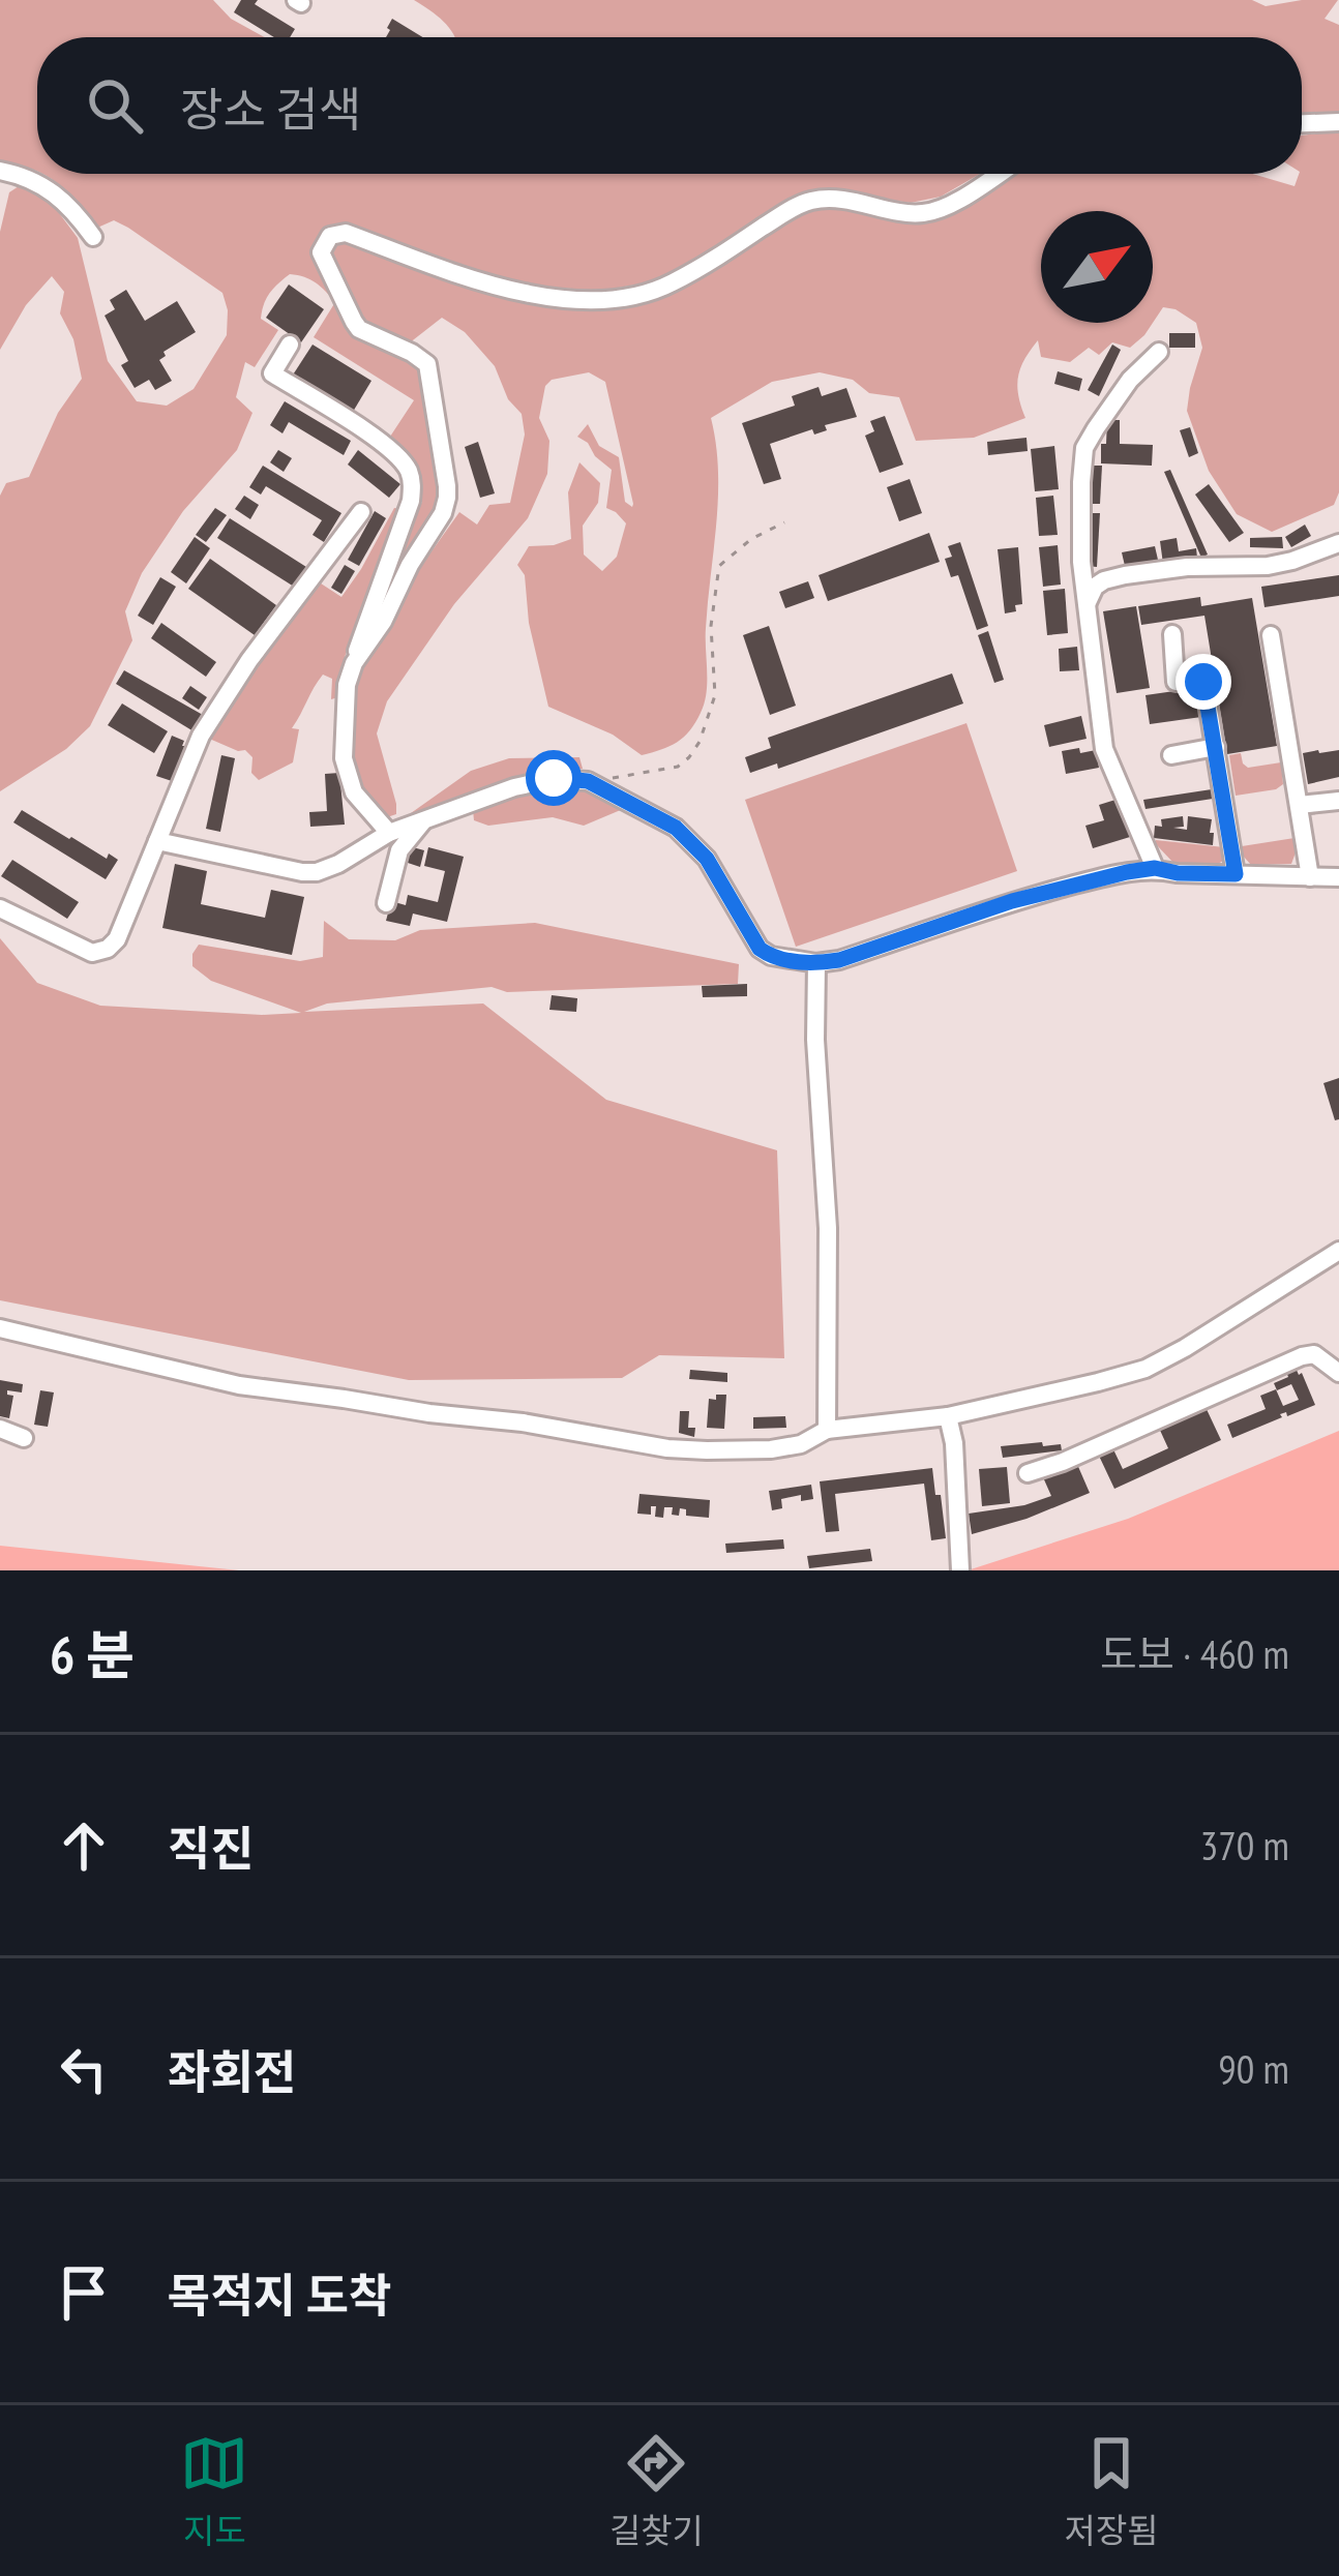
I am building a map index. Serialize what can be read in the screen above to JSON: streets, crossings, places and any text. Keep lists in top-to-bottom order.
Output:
{
  "north": "top right",
  "page": {
    "search": "장소 검색",
    "heading": ["6 분", "도보 · 460 m"],
    "list": [
      ["직진", "370 m"],
      ["좌회전", "90 m"],
      "목적지 도착"
    ],
    "nav": ["지도", "길찾기", "저장됨"]
  }
}
